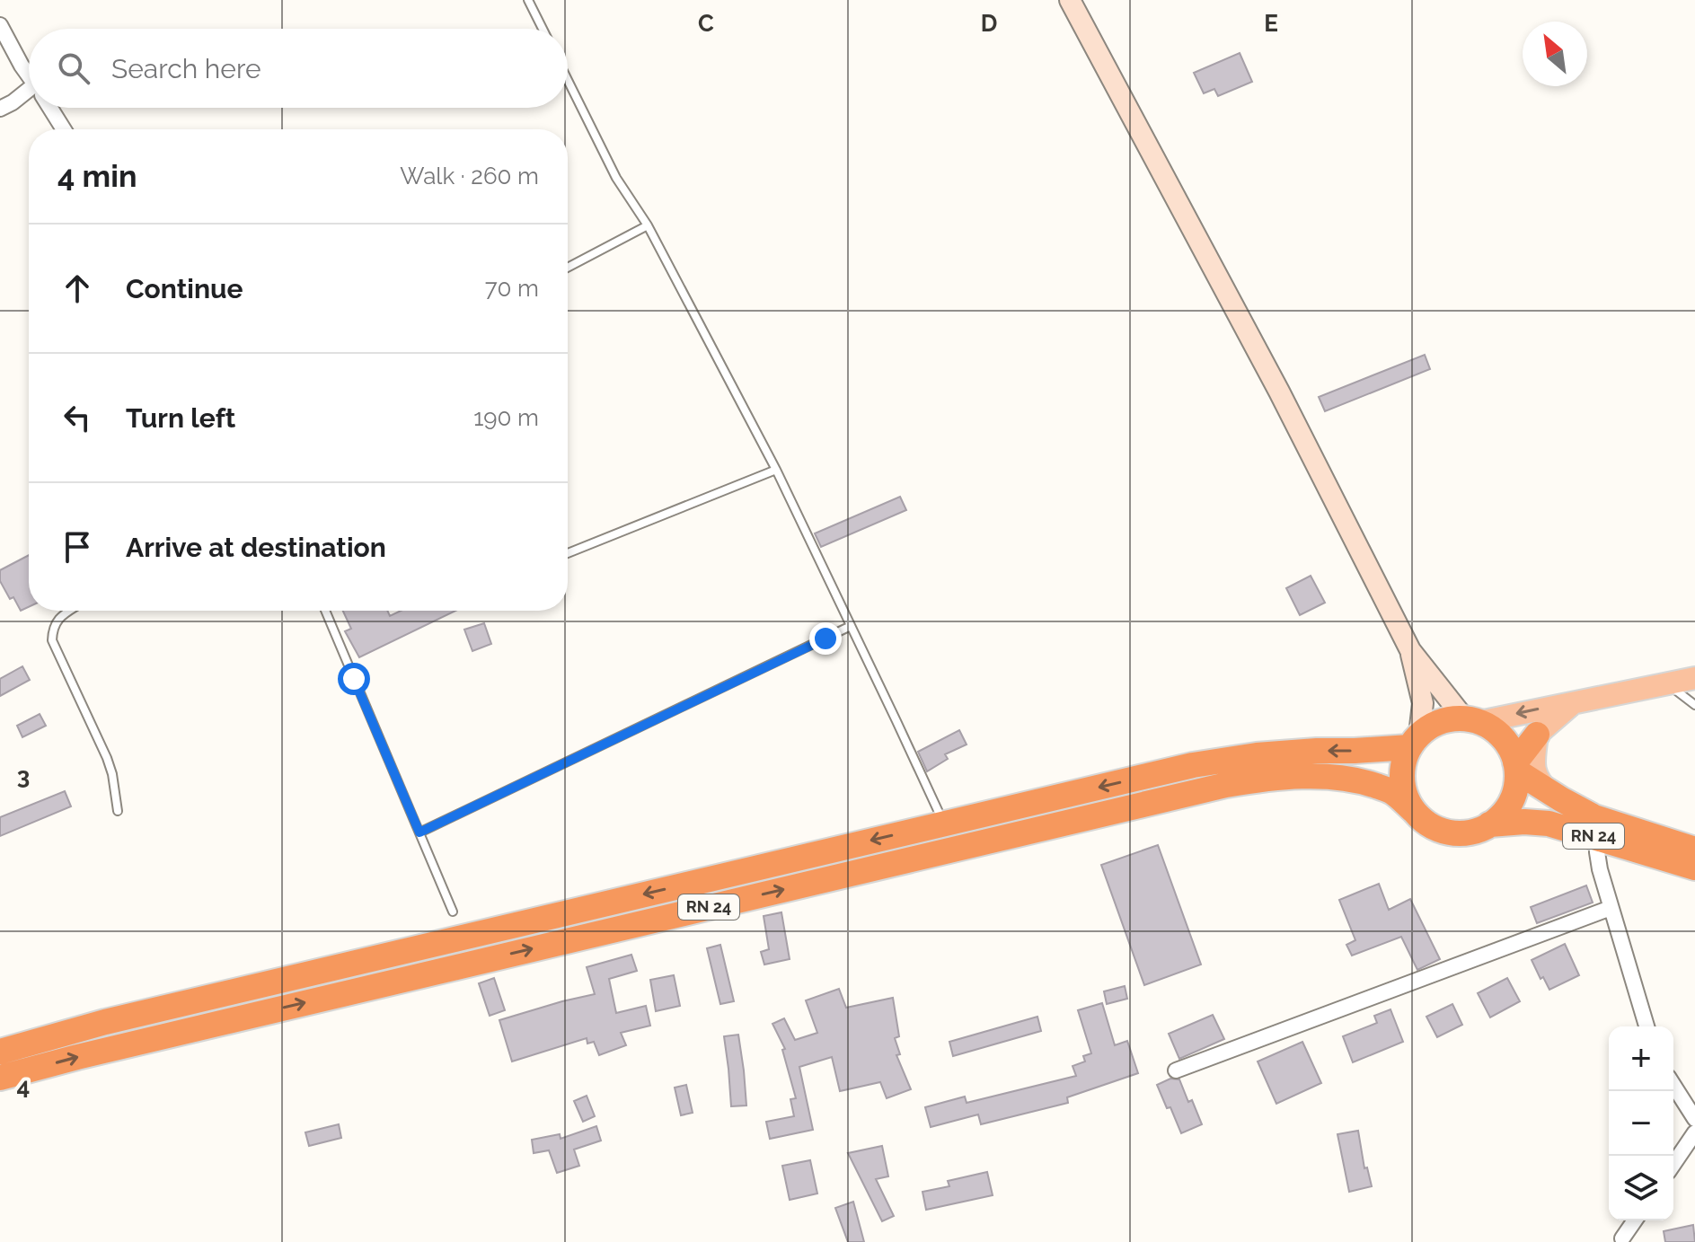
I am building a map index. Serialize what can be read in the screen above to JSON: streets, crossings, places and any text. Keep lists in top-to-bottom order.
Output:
{
  "streets": {
    "highway": ["RN 24"]
  },
  "north": "top left",
  "page": {
    "search": "Search here",
    "heading": ["4 min", "Walk · 260 m"],
    "list": [
      ["Continue", "70 m"],
      ["Turn left", "190 m"],
      "Arrive at destination"
    ],
    "map_buttons": ["+", "−"]
  },
  "grid": {
    "columns": ["C", "D", "E"],
    "rows": ["3", "4"]
  }
}
